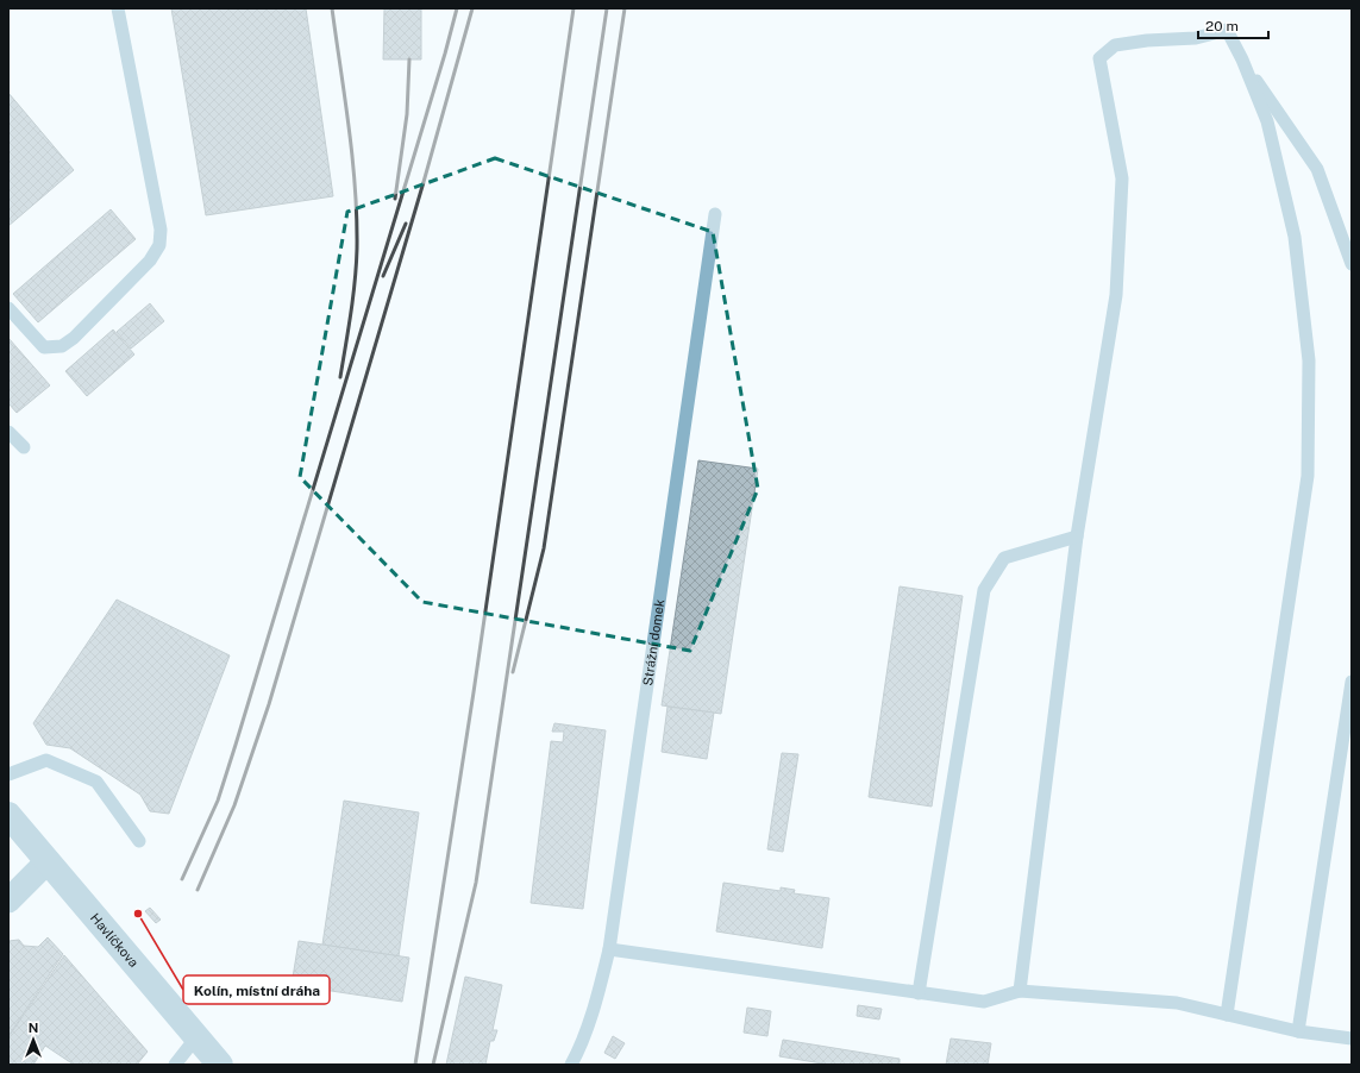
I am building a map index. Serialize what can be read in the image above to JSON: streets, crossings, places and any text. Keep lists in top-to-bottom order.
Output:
{
  "streets": {
    "street": ["Havlíčkova"],
    "lane": ["Strážní domek"]
  },
  "places": ["Kolín, místní dráha"],
  "scale_bar": "20 m",
  "north": "top"
}
